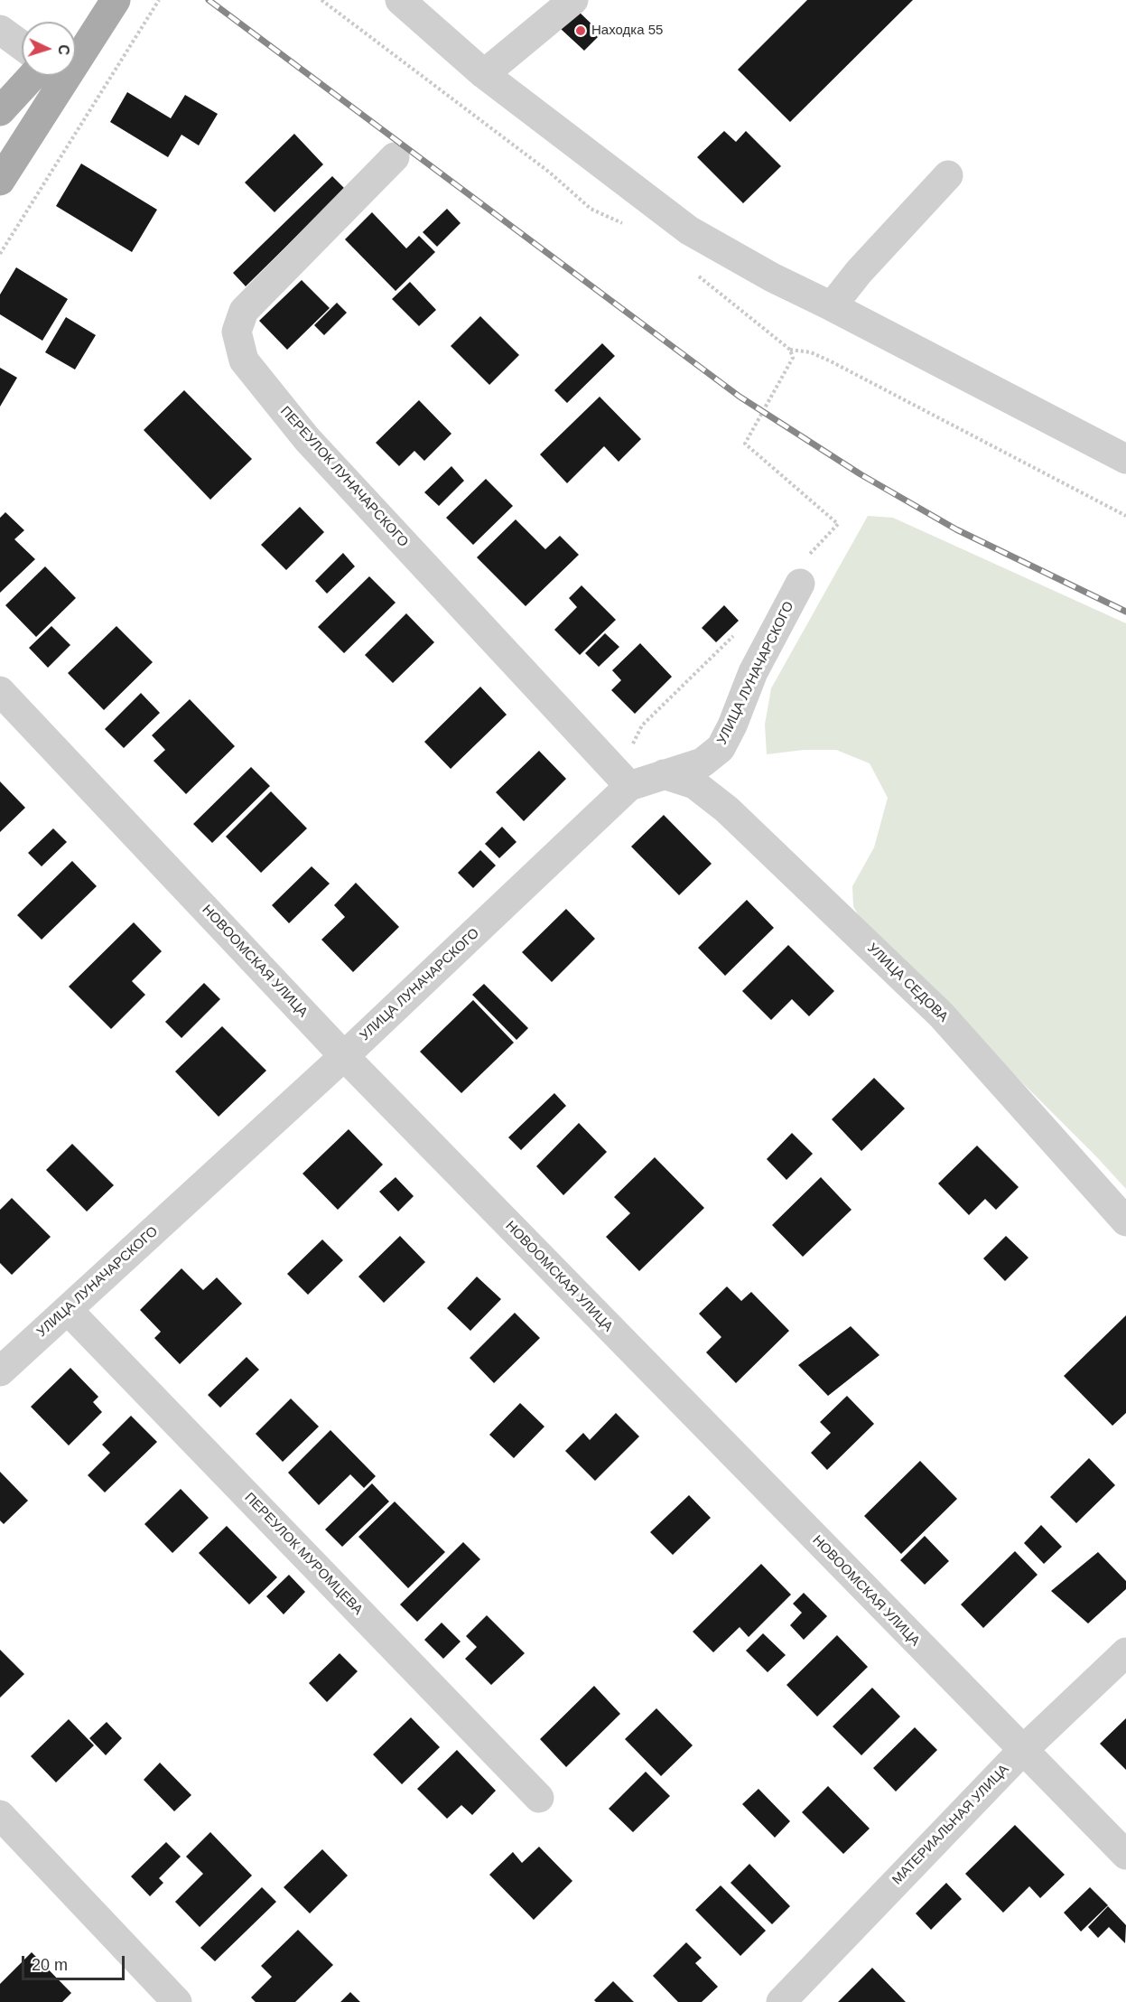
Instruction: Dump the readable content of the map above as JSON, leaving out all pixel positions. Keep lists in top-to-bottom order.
{
  "streets": {
    "street": [
      "ПЕРЕУЛОК ЛУНАЧАРСКОГО",
      "УЛИЦА ЛУНАЧАРСКОГО",
      "НОВООМСКАЯ УЛИЦА",
      "УЛИЦА СЕДОВА",
      "ПЕРЕУЛОК МУРОМЦЕВА",
      "МАТЕРИАЛЬНАЯ УЛИЦА"
    ]
  },
  "crossings": [
    ["ПЕРЕУЛОК ЛУНАЧАРСКОГО", "УЛИЦА ЛУНАЧАРСКОГО"],
    ["УЛИЦА ЛУНАЧАРСКОГО", "НОВООМСКАЯ УЛИЦА"],
    ["УЛИЦА ЛУНАЧАРСКОГО", "УЛИЦА СЕДОВА"],
    ["УЛИЦА ЛУНАЧАРСКОГО", "ПЕРЕУЛОК МУРОМЦЕВА"],
    ["НОВООМСКАЯ УЛИЦА", "МАТЕРИАЛЬНАЯ УЛИЦА"]
  ],
  "places": ["Находка 55"],
  "scale_bar": "20 m",
  "north": "right"
}
